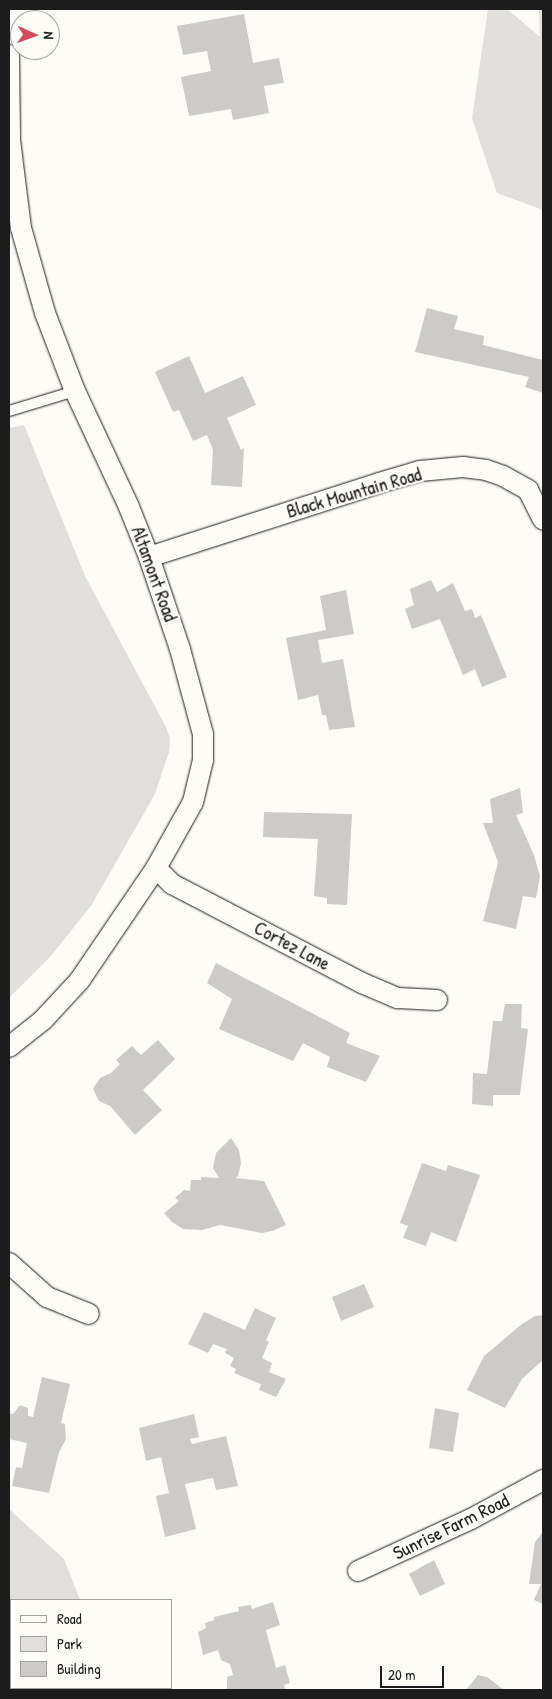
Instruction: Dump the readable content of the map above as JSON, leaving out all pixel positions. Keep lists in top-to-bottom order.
{
  "streets": {
    "street": [
      "Black Mountain Road",
      "Altamont Road",
      "Cortez Lane",
      "Sunrise Farm Road"
    ]
  },
  "crossings": [
    ["Black Mountain Road", "Altamont Road"],
    ["Altamont Road", "Cortez Lane"]
  ],
  "legend": ["Road", "Park", "Building"],
  "scale_bar": "20 m",
  "north": "right"
}
